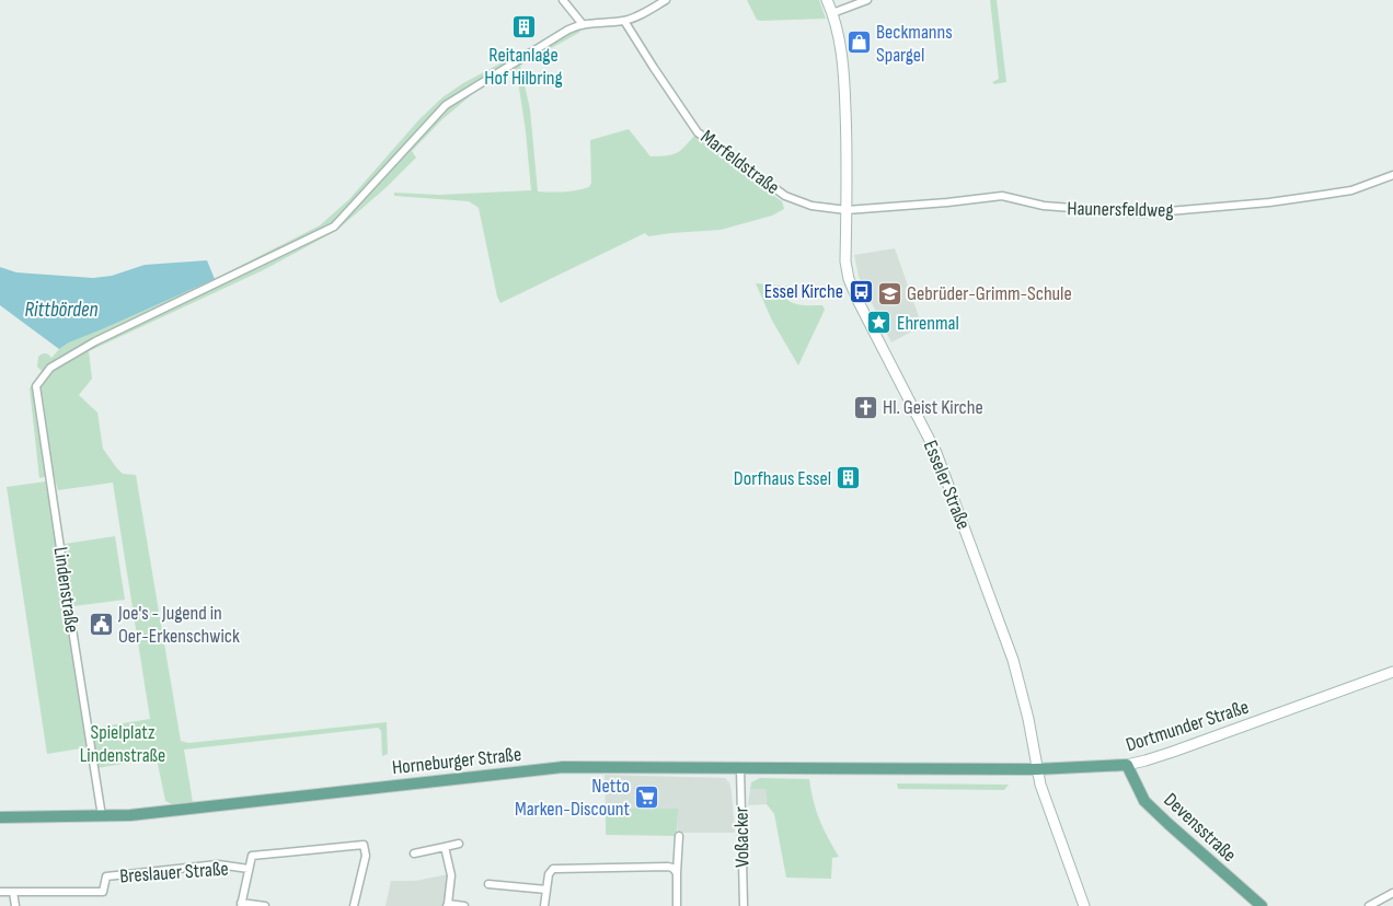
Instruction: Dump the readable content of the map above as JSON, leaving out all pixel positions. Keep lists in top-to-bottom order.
{
  "streets": {
    "main road": [
      "Esseler Straße",
      "Dortmunder Straße",
      "Horneburger Straße",
      "Devensstraße"
    ],
    "street": [
      "Marfeldstraße",
      "Haunersfeldweg",
      "Lindenstraße",
      "Voßacker",
      "Breslauer Straße"
    ]
  },
  "crossings": [
    ["Marfeldstraße", "Haunersfeldweg"],
    ["Marfeldstraße", "Esseler Straße"],
    ["Haunersfeldweg", "Esseler Straße"],
    ["Esseler Straße", "Dortmunder Straße"],
    ["Lindenstraße", "Horneburger Straße"],
    ["Dortmunder Straße", "Horneburger Straße"],
    ["Dortmunder Straße", "Devensstraße"],
    ["Horneburger Straße", "Voßacker"]
  ],
  "water": ["Rittbörden"],
  "parks": ["Spielplatz Lindenstraße"],
  "places": {
    "building": ["Reitanlage Hof Hilbring", "Dorfhaus Essel"],
    "shop": ["Beckmanns Spargel"],
    "bus stop": ["Essel Kirche"],
    "school or university": ["Gebrüder-Grimm-Schule"],
    "place": ["Ehrenmal"],
    "church": ["Hl. Geist Kirche"],
    "public building": ["Joe's - Jugend in Oer-Erkenschwick"],
    "supermarket": ["Netto Marken-Discount"]
  }
}
